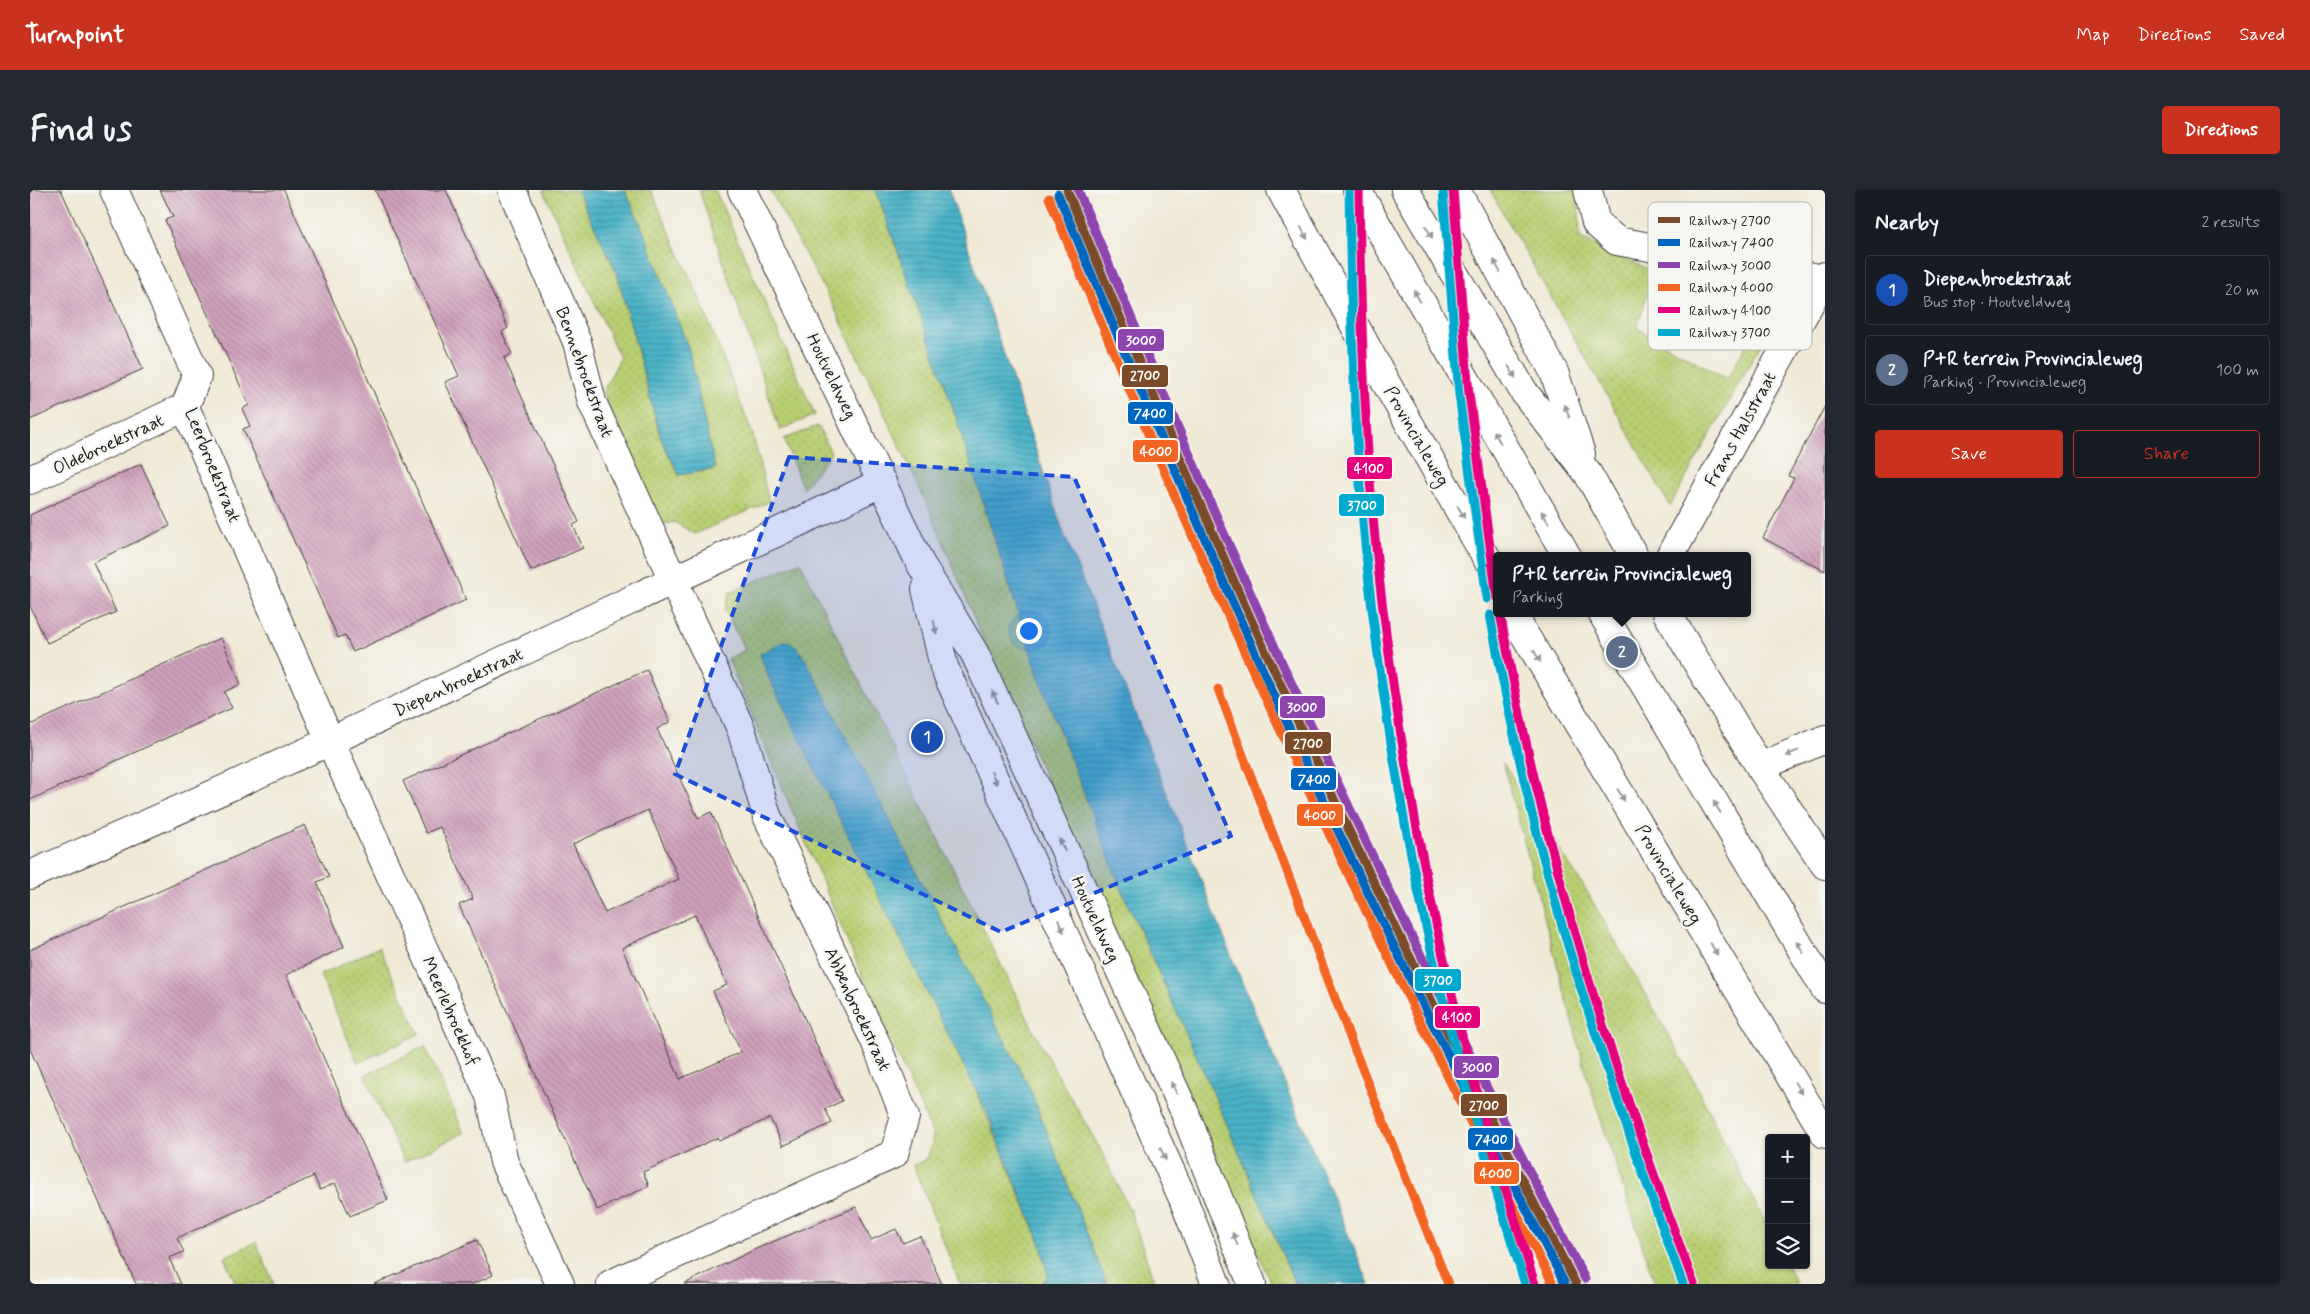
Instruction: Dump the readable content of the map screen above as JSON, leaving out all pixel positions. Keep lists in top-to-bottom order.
{
  "streets": {
    "street": [
      "Bennebroekstraat",
      "Houtveldweg",
      "Frans Halsstraat",
      "Provincialeweg",
      "Oldebroekstraat",
      "Leerbroekstraat",
      "Diepenbroekstraat",
      "Abbenbroekstraat",
      "Meerlebroekhof"
    ]
  },
  "crossings": [
    ["Bennebroekstraat", "Diepenbroekstraat"],
    ["Bennebroekstraat", "Abbenbroekstraat"],
    ["Houtveldweg", "Diepenbroekstraat"],
    ["Oldebroekstraat", "Leerbroekstraat"],
    ["Leerbroekstraat", "Diepenbroekstraat"],
    ["Leerbroekstraat", "Meerlebroekhof"],
    ["Diepenbroekstraat", "Abbenbroekstraat"],
    ["Diepenbroekstraat", "Meerlebroekhof"]
  ],
  "lines": [
    "rail line 2700",
    "rail line 3000",
    "rail line 4100",
    "rail line 3700",
    "rail line 7400",
    "rail line 4000"
  ],
  "legend": [
    "Railway 2700",
    "Railway 7400",
    "Railway 3000",
    "Railway 4000",
    "Railway 4100",
    "Railway 3700"
  ],
  "page": {
    "header": "Turnpoint",
    "nav": ["Map", "Directions", "Saved"],
    "buttons": [
      "Directions",
      ["Save", "Share"]
    ],
    "title": "Find us",
    "heading": ["Nearby", "2 results"],
    "list": [
      {
        "mark": "1",
        "name": "Diepenbroekstraat",
        "note": "Bus stop · Houtveldweg",
        "value": "20 m"
      },
      {
        "mark": "2",
        "name": "P+R terrein Provincialeweg",
        "note": "Parking · Provincialeweg",
        "value": "100 m"
      }
    ],
    "popup": ["P+R terrein Provincialeweg", "Parking"],
    "pins": ["2", "1"],
    "map_buttons": ["+", "−"]
  }
}
